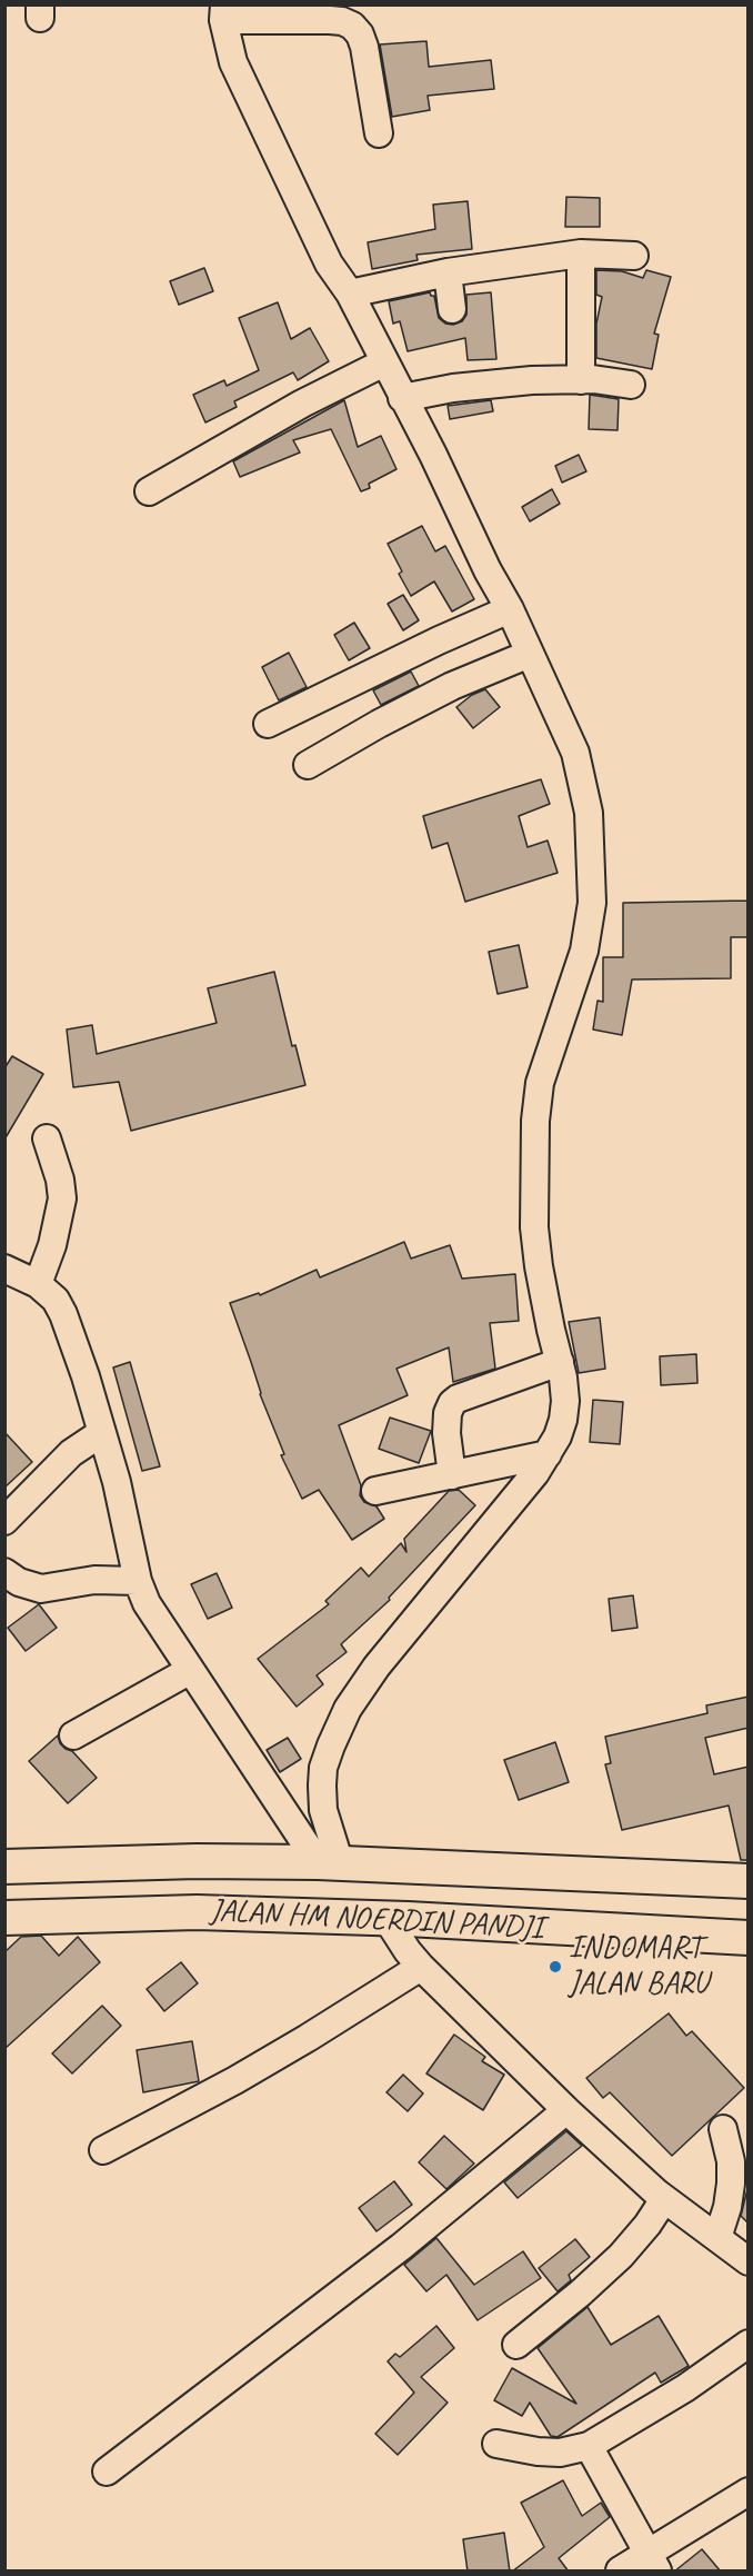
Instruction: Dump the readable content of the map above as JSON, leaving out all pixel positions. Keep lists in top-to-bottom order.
{
  "streets": {
    "main road": ["JALAN HM NOERDIN PANDJI"]
  },
  "places": ["INDOMART JALAN BARU"]
}
